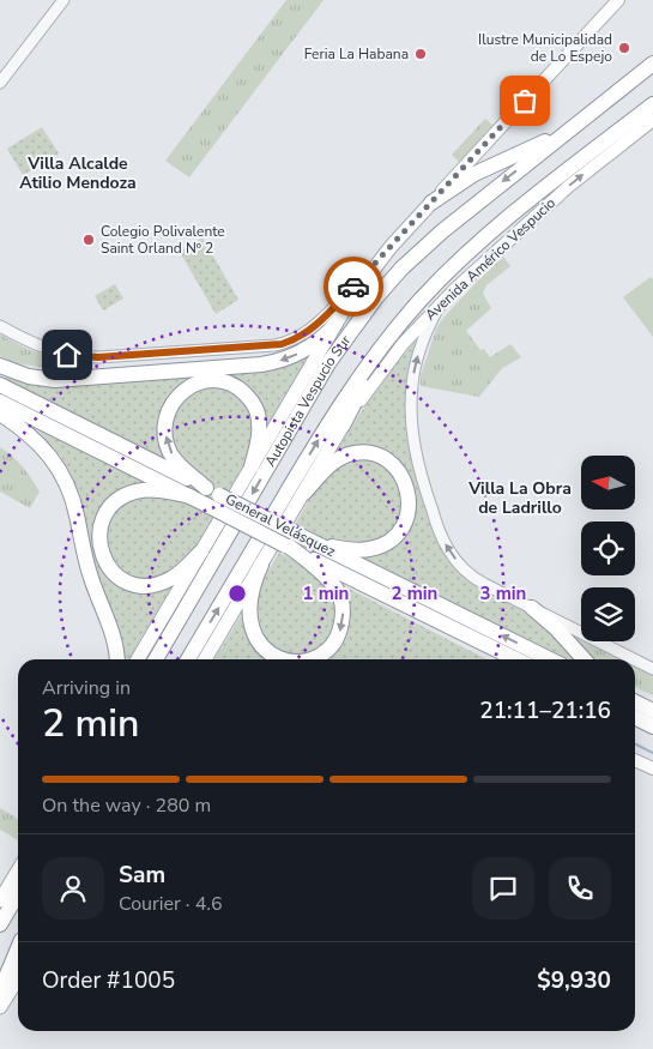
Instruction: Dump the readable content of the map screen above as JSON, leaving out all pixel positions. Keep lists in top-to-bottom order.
{
  "streets": {
    "highway": ["Autopista Vespucio Sur", "General Velásquez"],
    "main road": ["Avenida Américo Vespucio"]
  },
  "districts": ["Villa Alcalde Atilio Mendoza", "Villa La Obra de Ladrillo"],
  "places": ["Ilustre Municipalidad de Lo Espejo", "Feria La Habana", "Colegio Polivalente Saint Orland Nº 2"],
  "north": "left",
  "page": {
    "heading": ["2 min", "Arriving in", "21:11–21:16"],
    "panel": [
      "Sam",
      "Courier · 4.6",
      "Order #1005",
      "$9,930"
    ],
    "bar": "On the way · 280 m"
  },
  "rings": ["1 min", "2 min", "3 min"]
}
